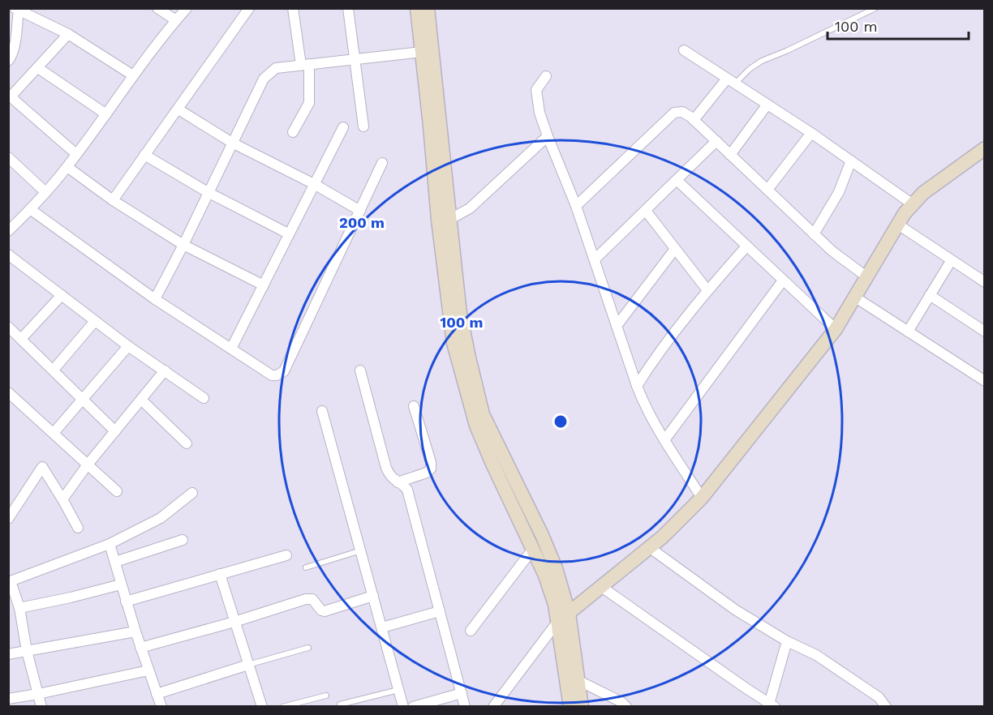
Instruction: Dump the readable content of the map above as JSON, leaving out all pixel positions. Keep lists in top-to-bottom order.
{
  "scale_bar": "100 m",
  "rings": ["200 m", "100 m"]
}
